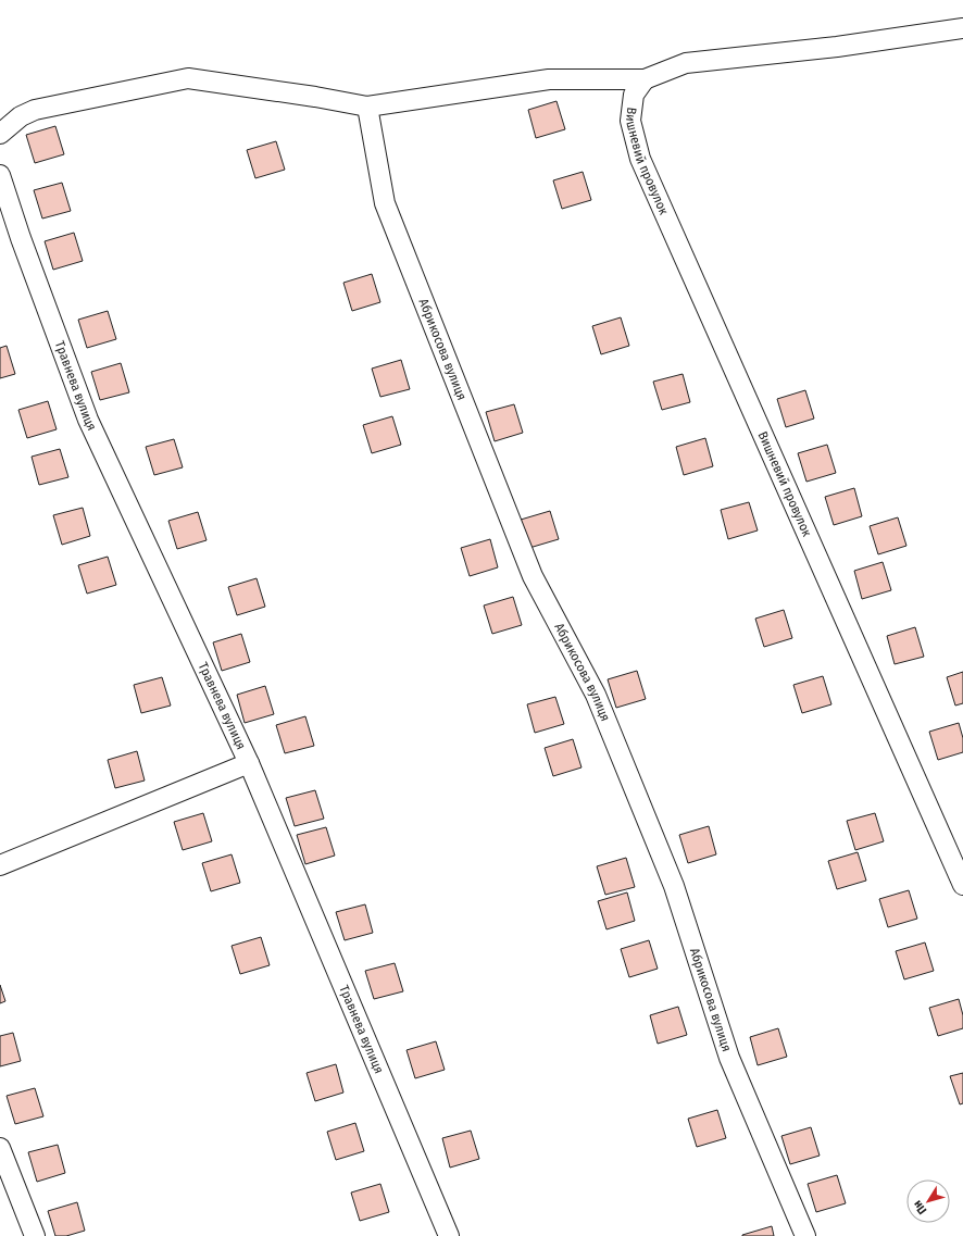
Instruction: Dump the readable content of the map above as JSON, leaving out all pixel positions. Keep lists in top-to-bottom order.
{
  "streets": {
    "street": ["Вишневий провулок", "Абрикосова вулиця", "Травнева вулиця"]
  },
  "north": "bottom left"
}
